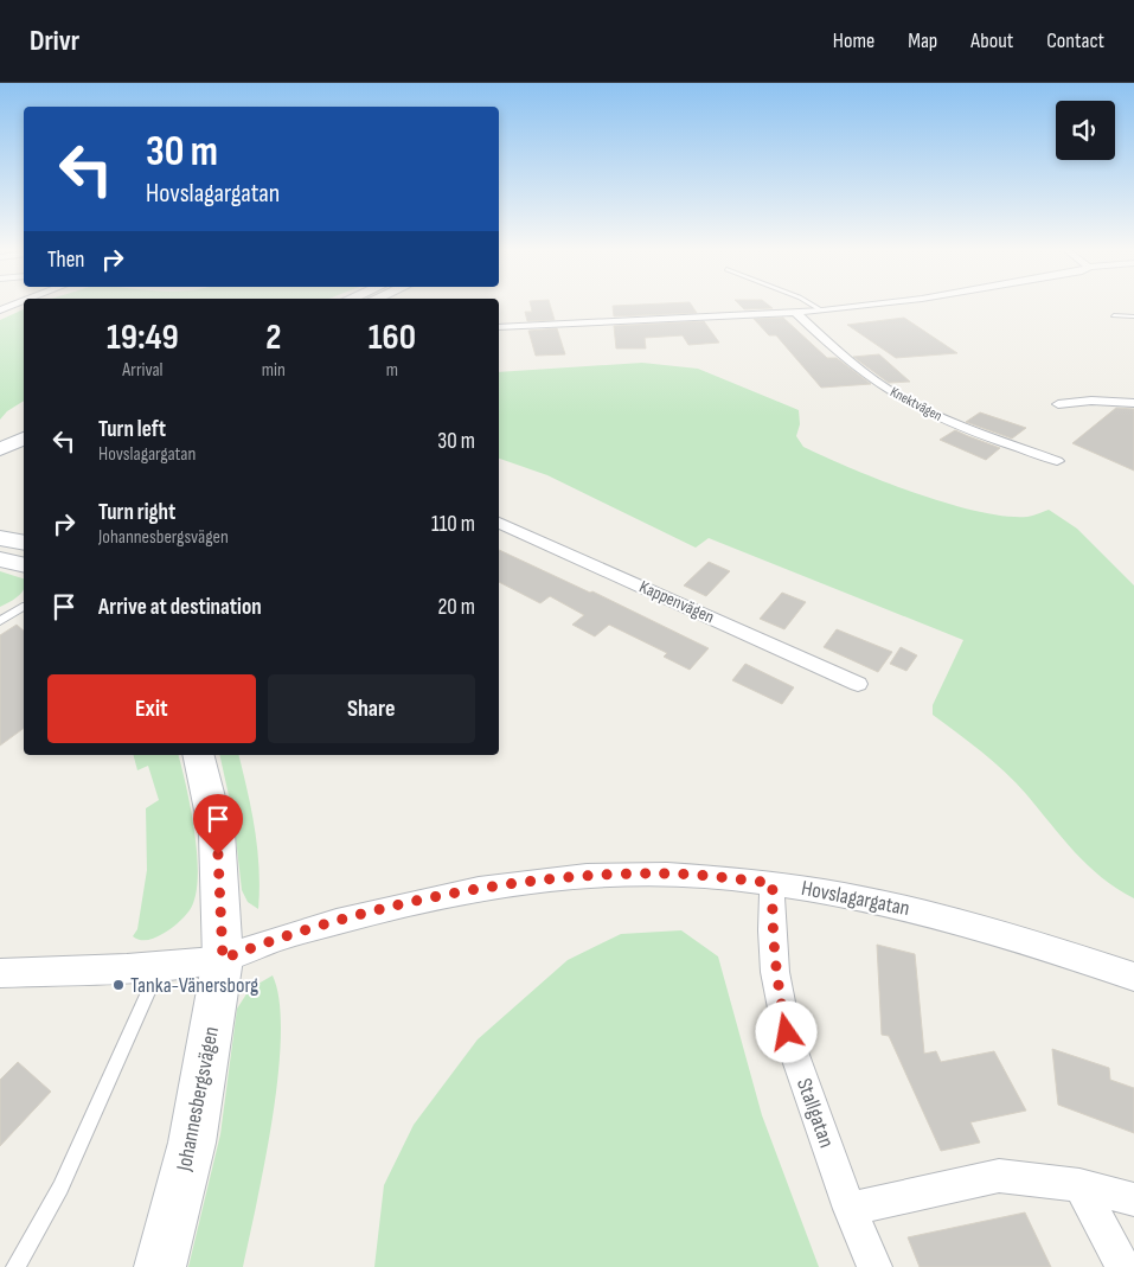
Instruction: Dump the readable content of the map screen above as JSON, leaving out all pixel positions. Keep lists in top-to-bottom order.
{
  "streets": {
    "street": [
      "Knektvägen",
      "Kappenvägen",
      "Hovslagargatan",
      "Johannesbergsvägen",
      "Stallgatan"
    ]
  },
  "crossings": [
    ["Hovslagargatan", "Johannesbergsvägen"],
    ["Hovslagargatan", "Stallgatan"]
  ],
  "places": ["Tanka-Vänersborg"],
  "page": {
    "header": "Drivr",
    "nav": [
      "Home",
      "Map",
      "About",
      "Contact"
    ],
    "turn": ["30 m", "Hovslagargatan"],
    "then": "Then",
    "eta": [
      "19:49",
      "Arrival",
      "2",
      "min",
      "160",
      "m"
    ],
    "list": [
      {
        "name": "Turn left",
        "note": "Hovslagargatan",
        "value": "30 m"
      },
      {
        "name": "Turn right",
        "note": "Johannesbergsvägen",
        "value": "110 m"
      },
      {
        "name": "Arrive at destination",
        "value": "20 m"
      }
    ],
    "buttons": ["Exit", "Share"]
  }
}
